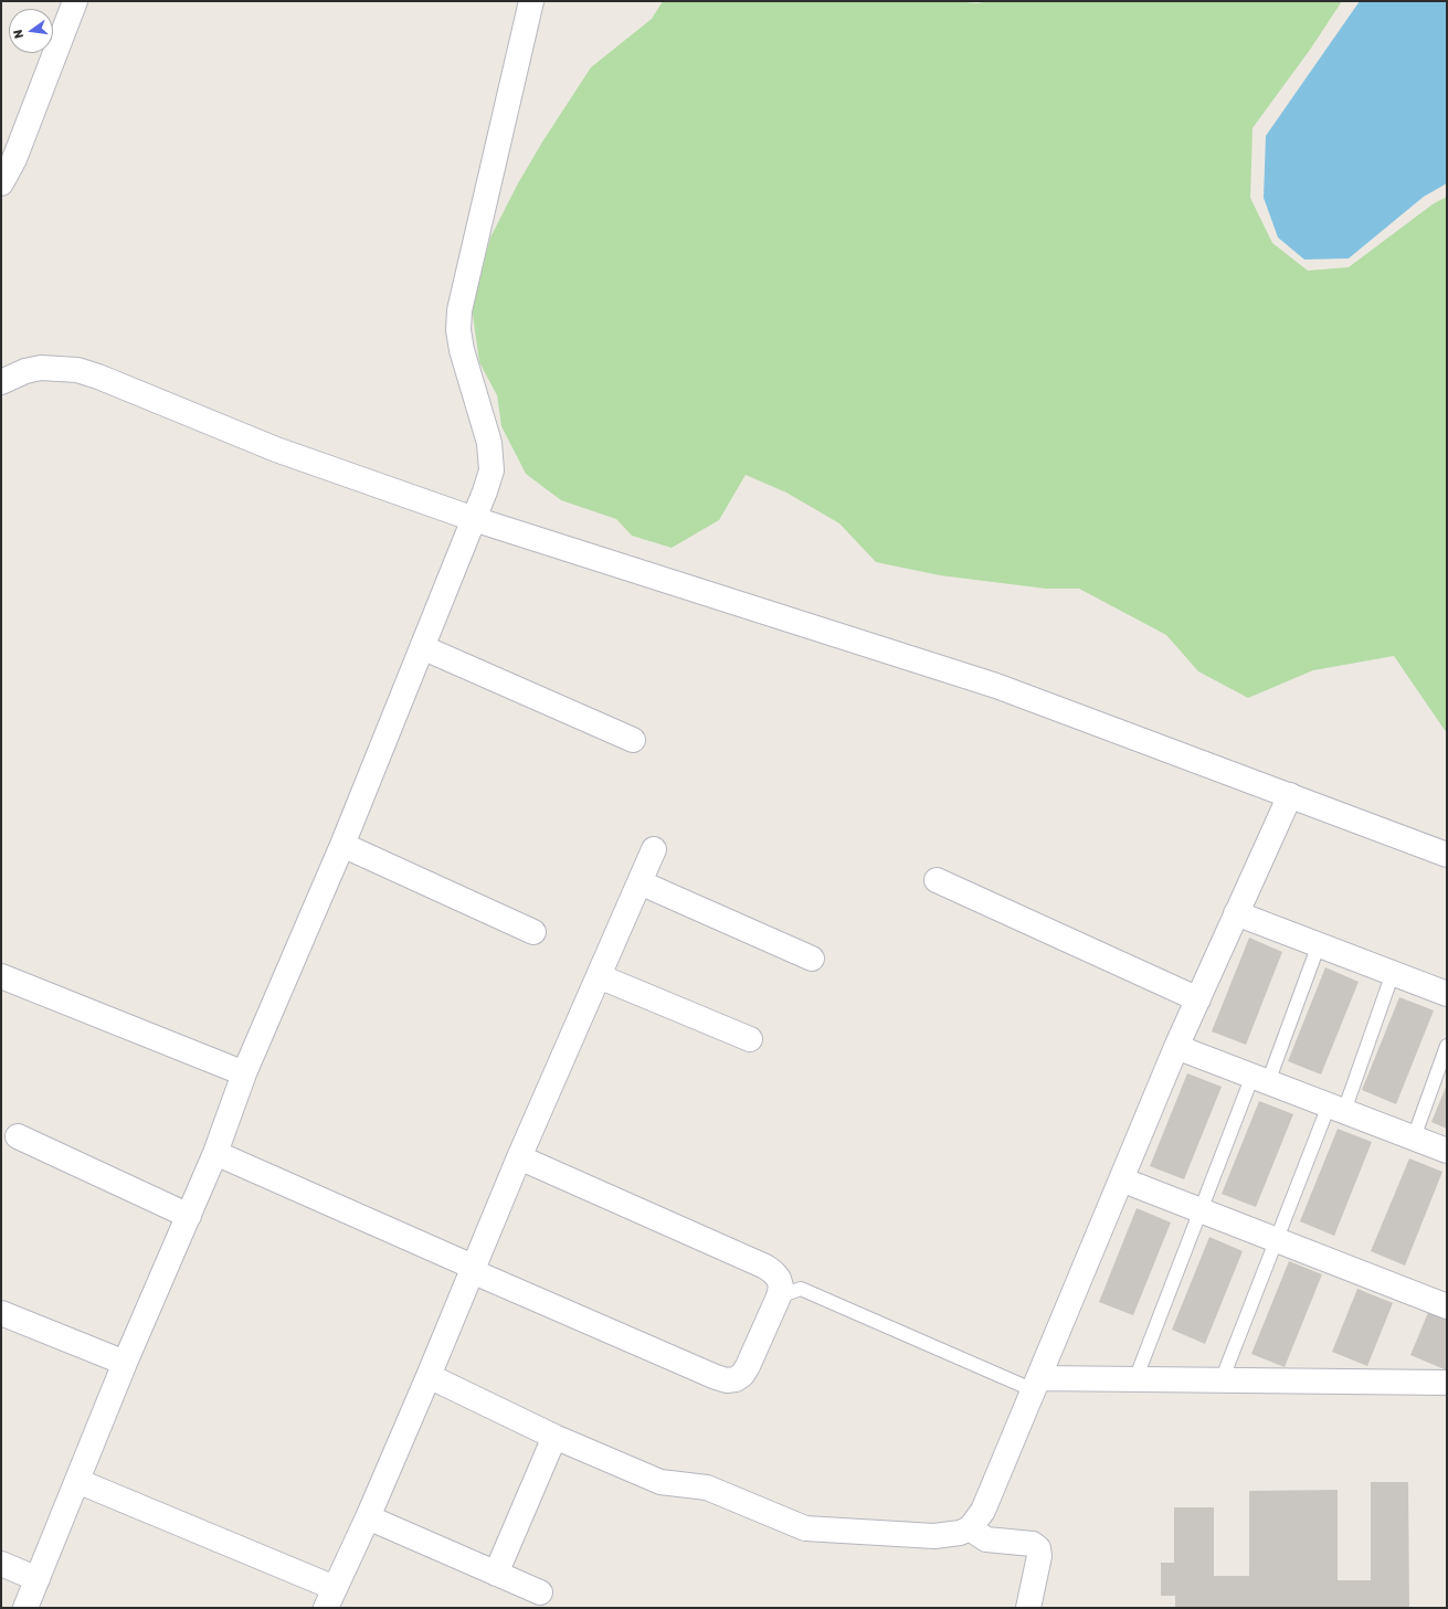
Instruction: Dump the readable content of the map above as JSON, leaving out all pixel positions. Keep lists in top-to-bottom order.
{
  "north": "left"
}
